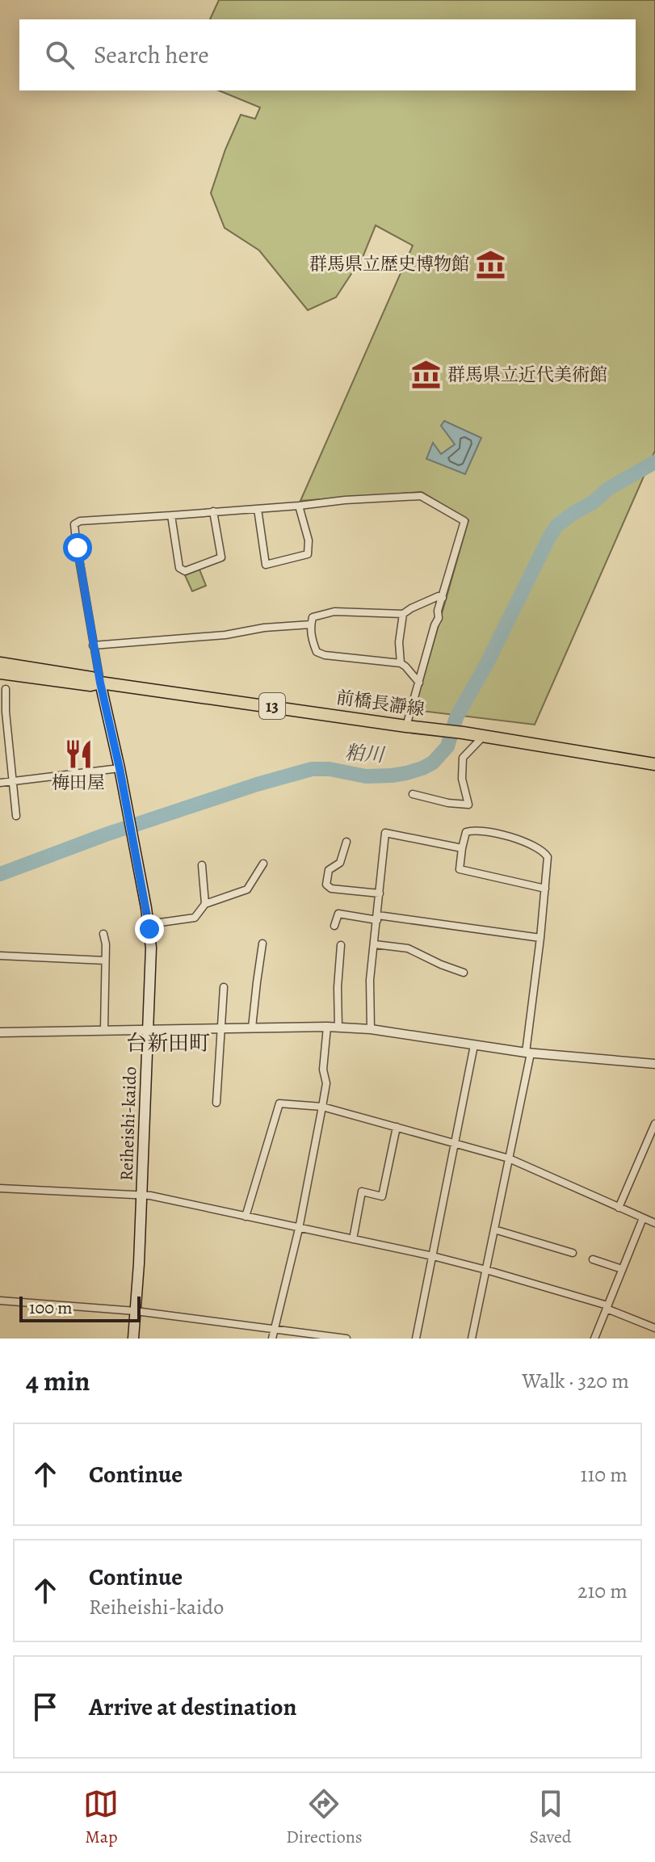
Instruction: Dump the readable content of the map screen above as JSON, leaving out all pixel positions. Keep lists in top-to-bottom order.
{
  "streets": {
    "main road": ["前橋長瀞線", "13", "Reiheishi-kaido"]
  },
  "crossings": [
    ["前橋長瀞線", "Reiheishi-kaido"]
  ],
  "districts": ["台新田町"],
  "water": ["粕川"],
  "places": {
    "museum": ["群馬県立歴史博物館", "群馬県立近代美術館"],
    "restaurant": ["梅田屋"]
  },
  "scale_bar": "100 m",
  "page": {
    "search": "Search here",
    "scale": "100 m",
    "heading": ["4 min", "Walk · 320 m"],
    "list": [
      ["Continue", "110 m"],
      ["Continue", "Reiheishi-kaido", "210 m"],
      "Arrive at destination"
    ],
    "nav": ["Map", "Directions", "Saved"]
  }
}
